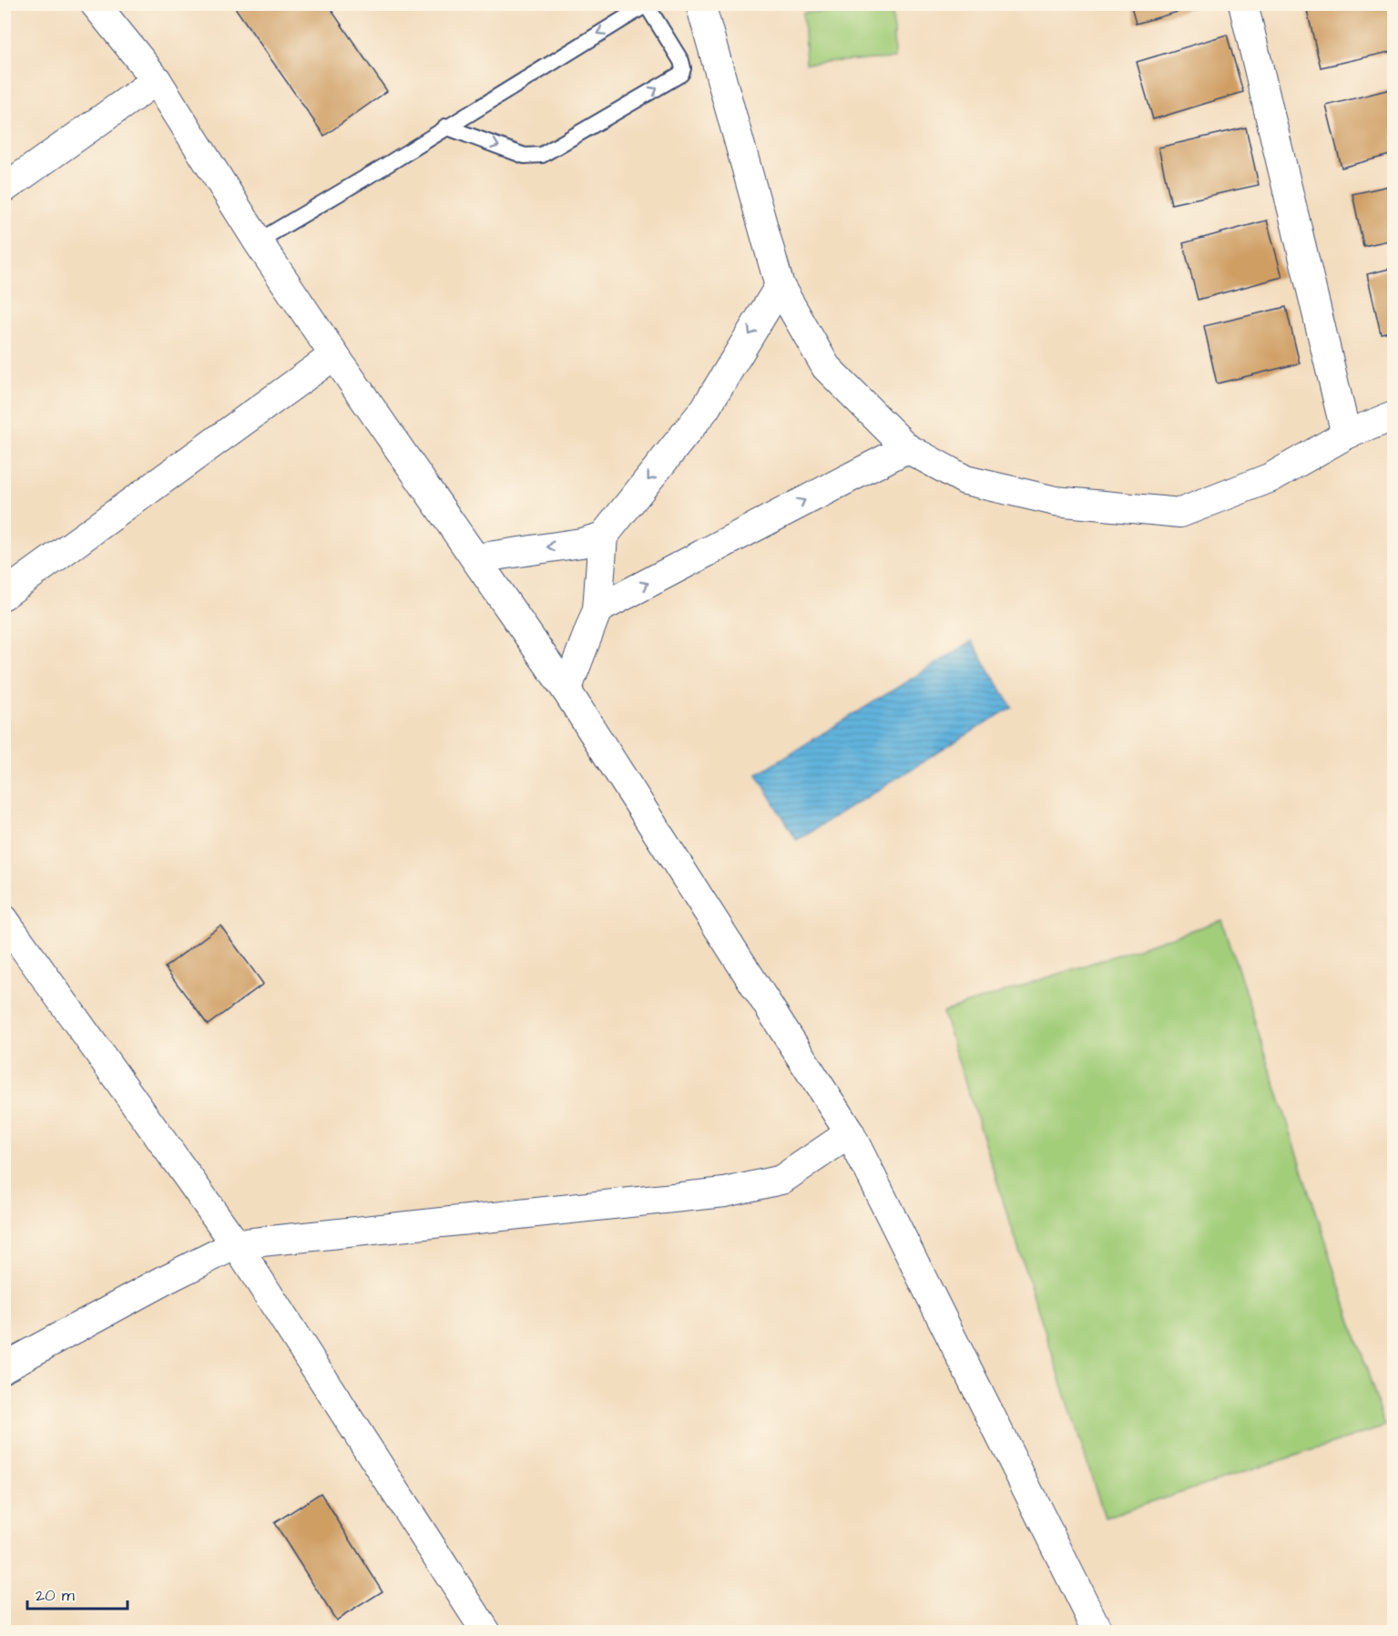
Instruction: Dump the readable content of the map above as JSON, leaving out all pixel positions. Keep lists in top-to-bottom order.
{
  "scale_bar": "20 m"
}
